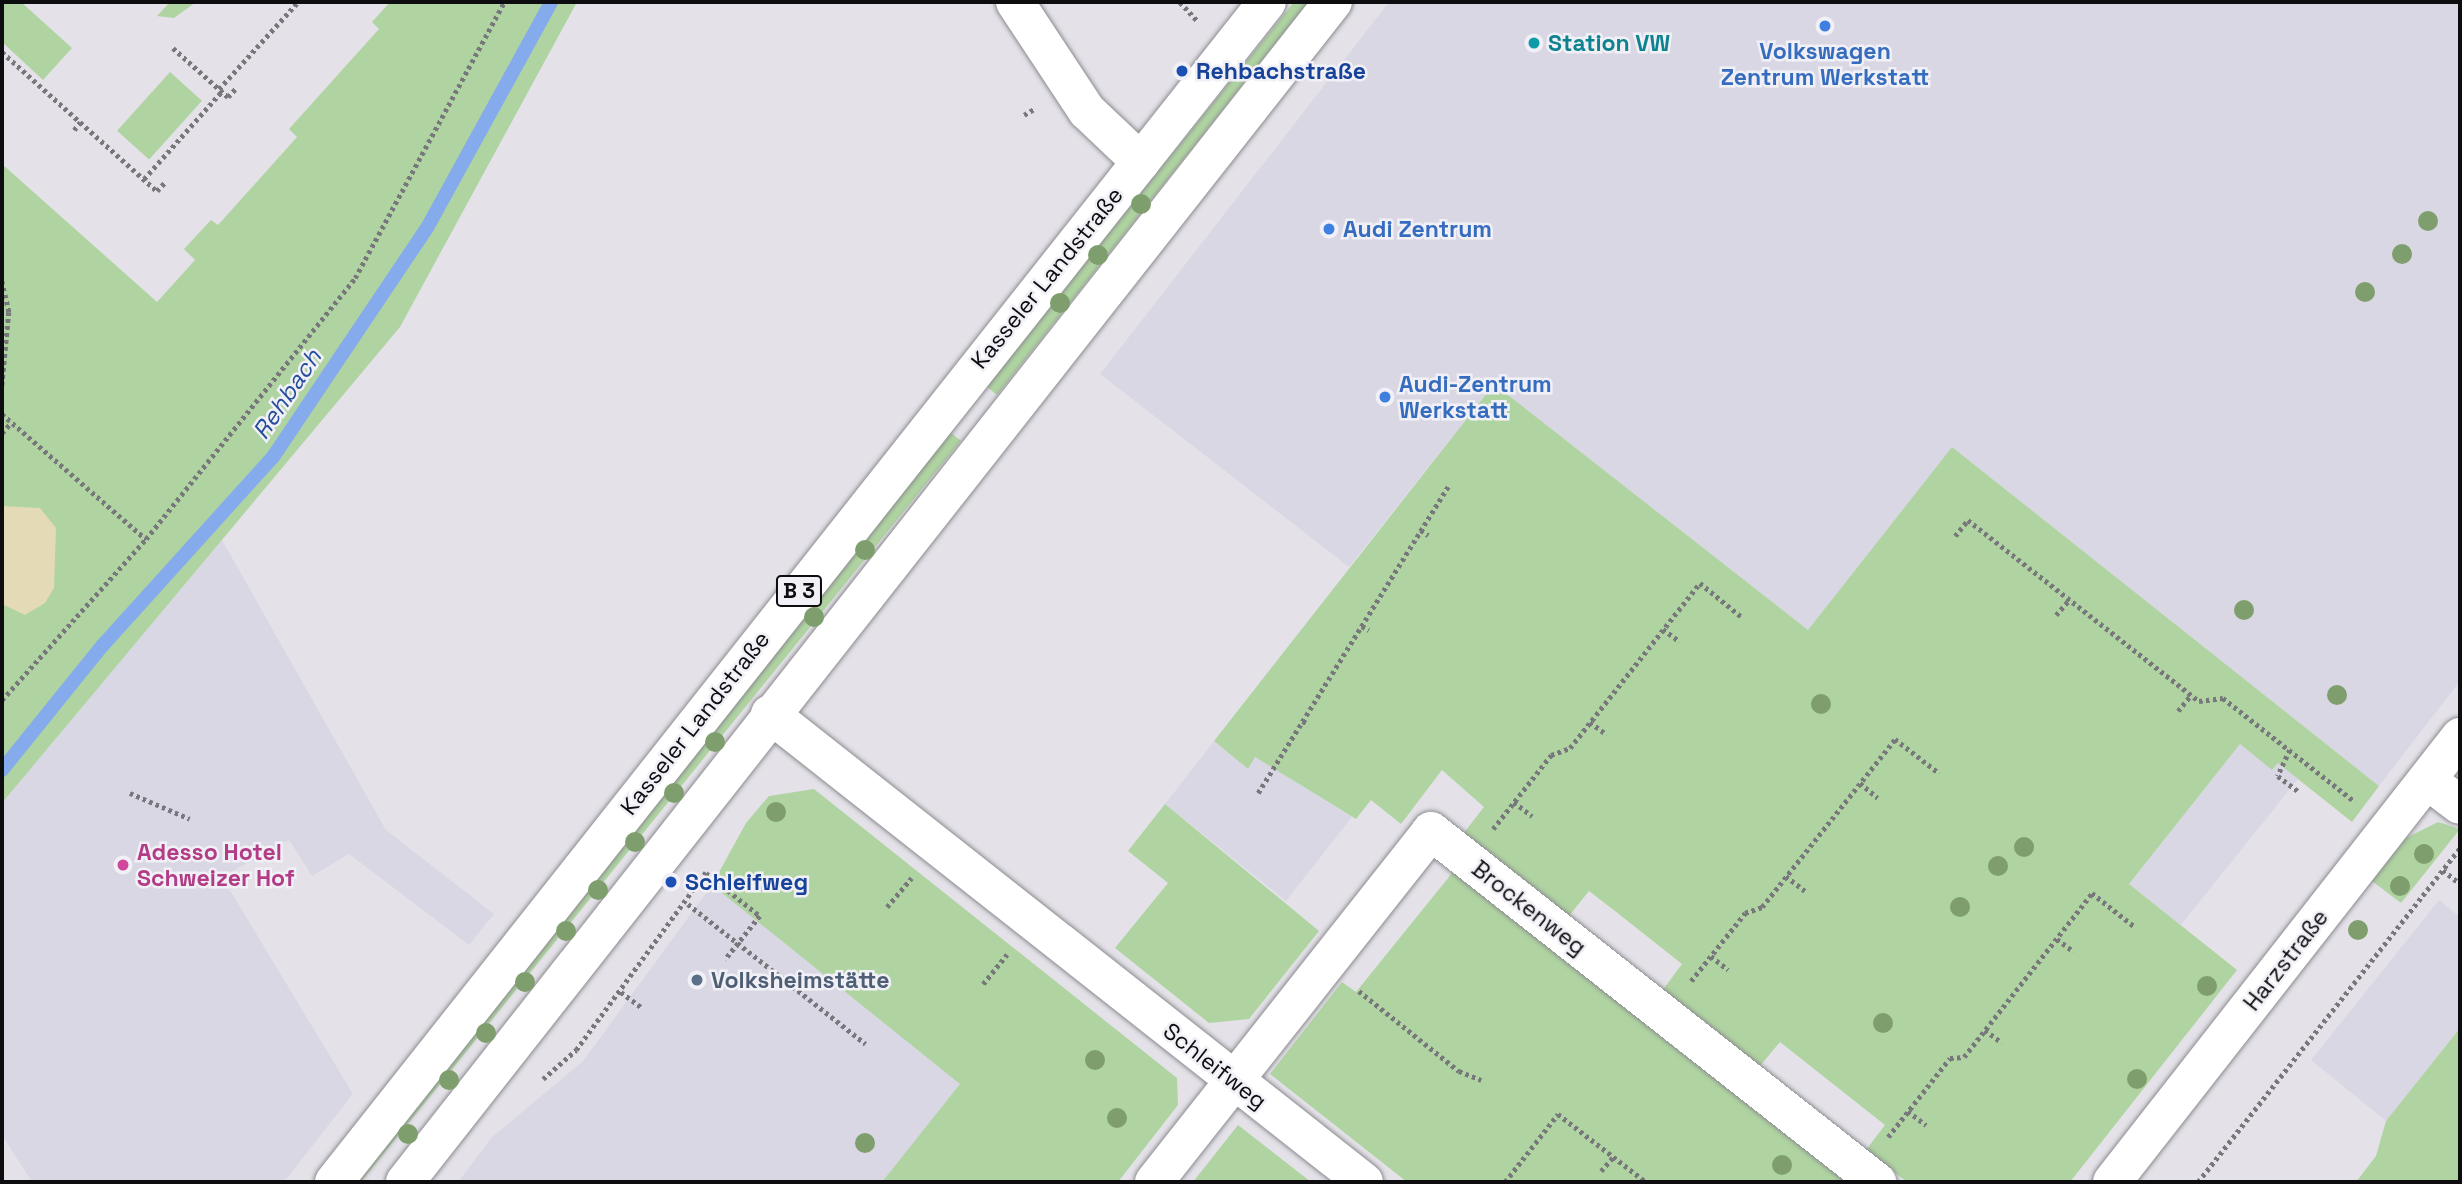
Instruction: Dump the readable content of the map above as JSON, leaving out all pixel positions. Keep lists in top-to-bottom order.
{
  "streets": {
    "main road": [
      "Kasseler Landstraße",
      "B 3",
      "Brockenweg",
      "Harzstraße",
      "Schleifweg"
    ]
  },
  "crossings": [
    ["B 3", "Schleifweg"],
    ["Brockenweg", "Schleifweg"]
  ],
  "water": ["Rehbach"],
  "places": [
    "Volkswagen Zentrum Werkstatt",
    "Station VW",
    "Rehbachstraße",
    "Audi Zentrum",
    "Audi-Zentrum Werkstatt",
    "Adesso Hotel Schweizer Hof",
    "Schleifweg",
    "Volksheimstätte"
  ]
}
